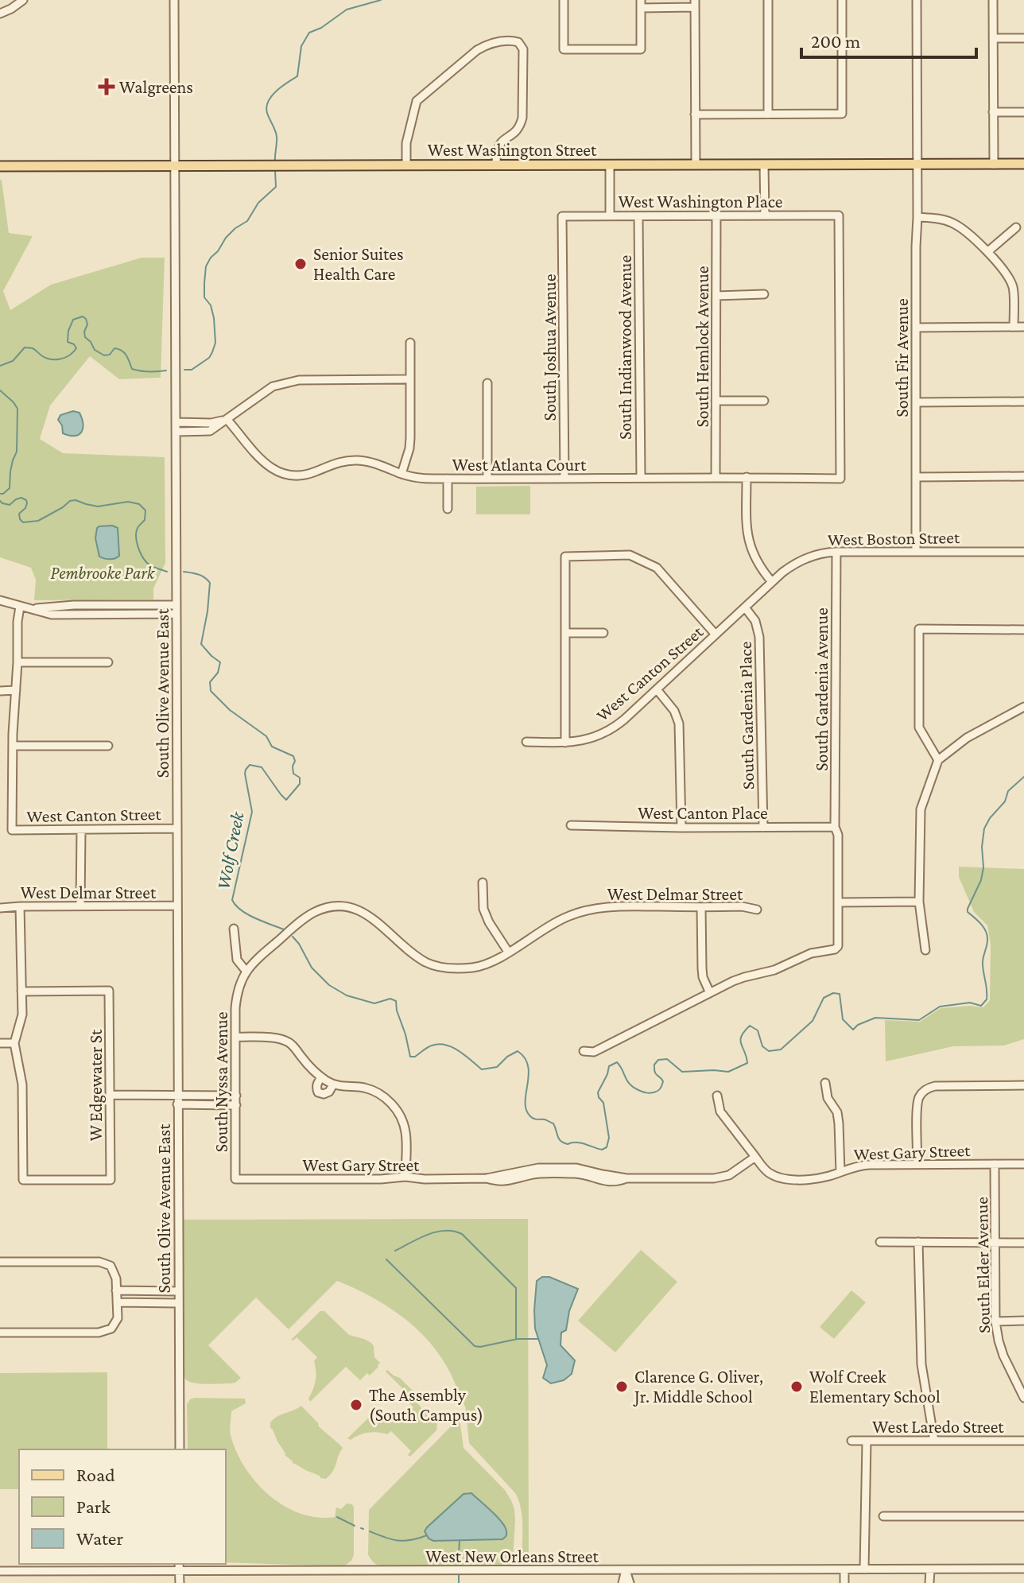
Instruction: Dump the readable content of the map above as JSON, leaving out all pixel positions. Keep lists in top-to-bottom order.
{
  "streets": {
    "main road": ["West Washington Street"],
    "street": [
      "West Washington Place",
      "South Hemlock Avenue",
      "South Joshua Avenue",
      "South Indianwood Avenue",
      "South Fir Avenue",
      "West Atlanta Court",
      "West Boston Street",
      "West Canton Street",
      "South Gardenia Avenue",
      "South Olive Avenue East",
      "South Gardenia Place",
      "West Canton Place",
      "West Delmar Street",
      "South Nyssa Avenue",
      "W Edgewater St",
      "West Gary Street",
      "South Elder Avenue",
      "West Laredo Street",
      "West New Orleans Street"
    ]
  },
  "crossings": [
    ["West Washington Street", "South Fir Avenue"],
    ["West Washington Street", "South Olive Avenue East"],
    ["West Washington Place", "South Hemlock Avenue"],
    ["West Washington Place", "South Joshua Avenue"],
    ["West Washington Place", "South Indianwood Avenue"],
    ["West Washington Place", "West Atlanta Court"],
    ["South Hemlock Avenue", "West Atlanta Court"],
    ["South Joshua Avenue", "West Atlanta Court"],
    ["South Indianwood Avenue", "West Atlanta Court"],
    ["South Fir Avenue", "West Boston Street"],
    ["West Boston Street", "West Canton Street"],
    ["West Boston Street", "South Gardenia Avenue"],
    ["West Canton Street", "South Olive Avenue East"],
    ["West Canton Street", "South Gardenia Place"],
    ["South Gardenia Avenue", "West Canton Place"],
    ["South Olive Avenue East", "West Delmar Street"],
    ["South Gardenia Place", "West Canton Place"],
    ["West Delmar Street", "South Nyssa Avenue"],
    ["South Nyssa Avenue", "West Gary Street"],
    ["West Gary Street", "South Elder Avenue"]
  ],
  "water": ["Wolf Creek"],
  "parks": ["Pembrooke Park"],
  "places": {
    "health": ["Walgreens"],
    "other": [
      "Senior Suites Health Care",
      "Clarence G. Oliver, Jr. Middle School",
      "Wolf Creek Elementary School",
      "The Assembly (South Campus)"
    ]
  },
  "legend": ["Road", "Park", "Water"],
  "scale_bar": "200 m"
}
